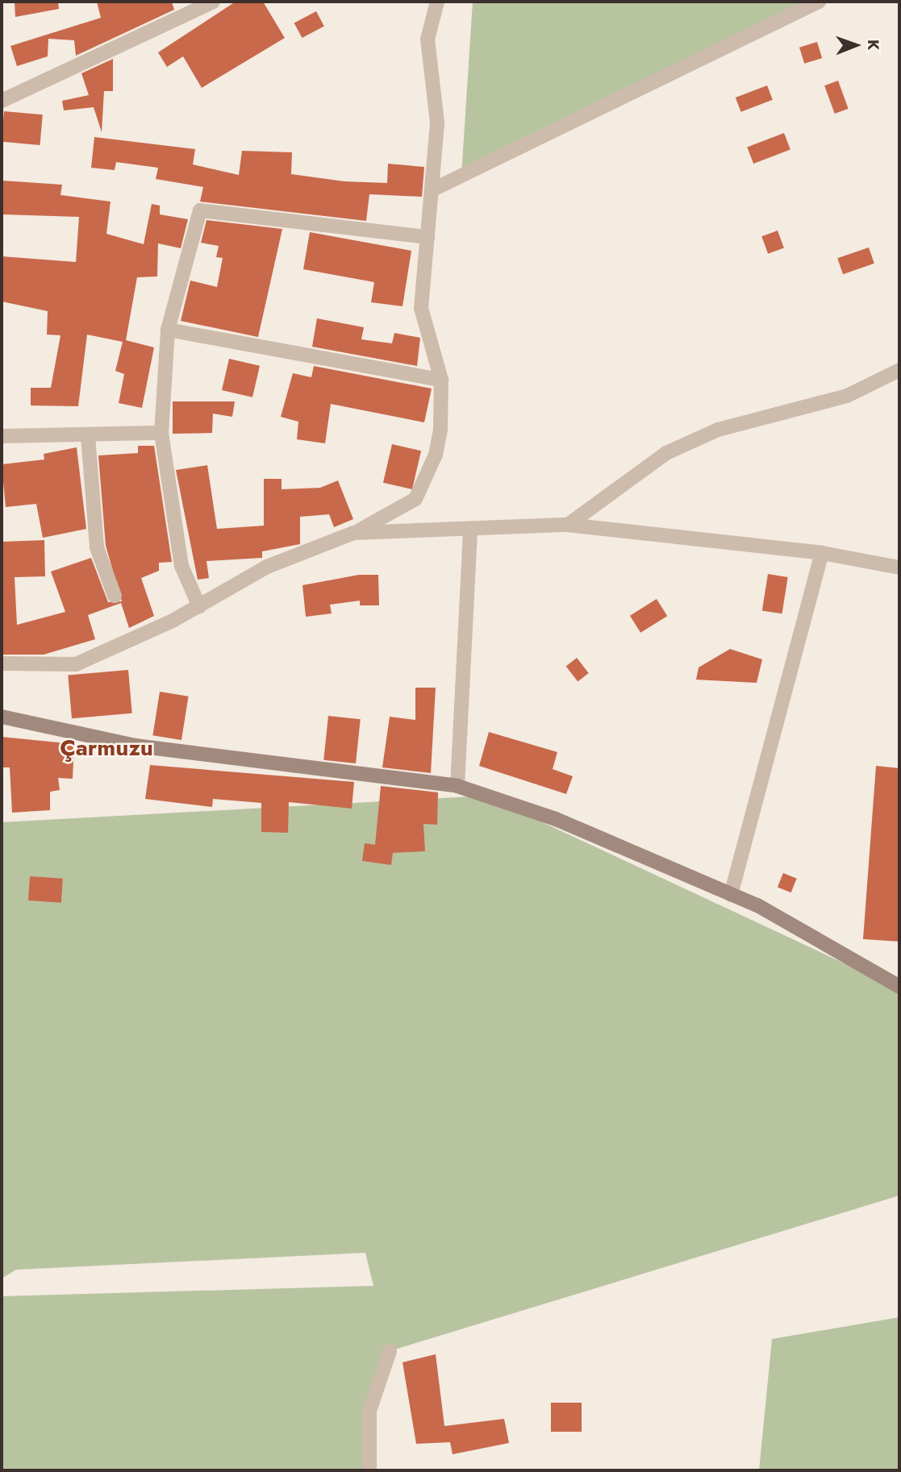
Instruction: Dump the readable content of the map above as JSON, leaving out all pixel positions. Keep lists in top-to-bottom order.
{
  "districts": ["Çarmuzu"],
  "north": "right"
}
